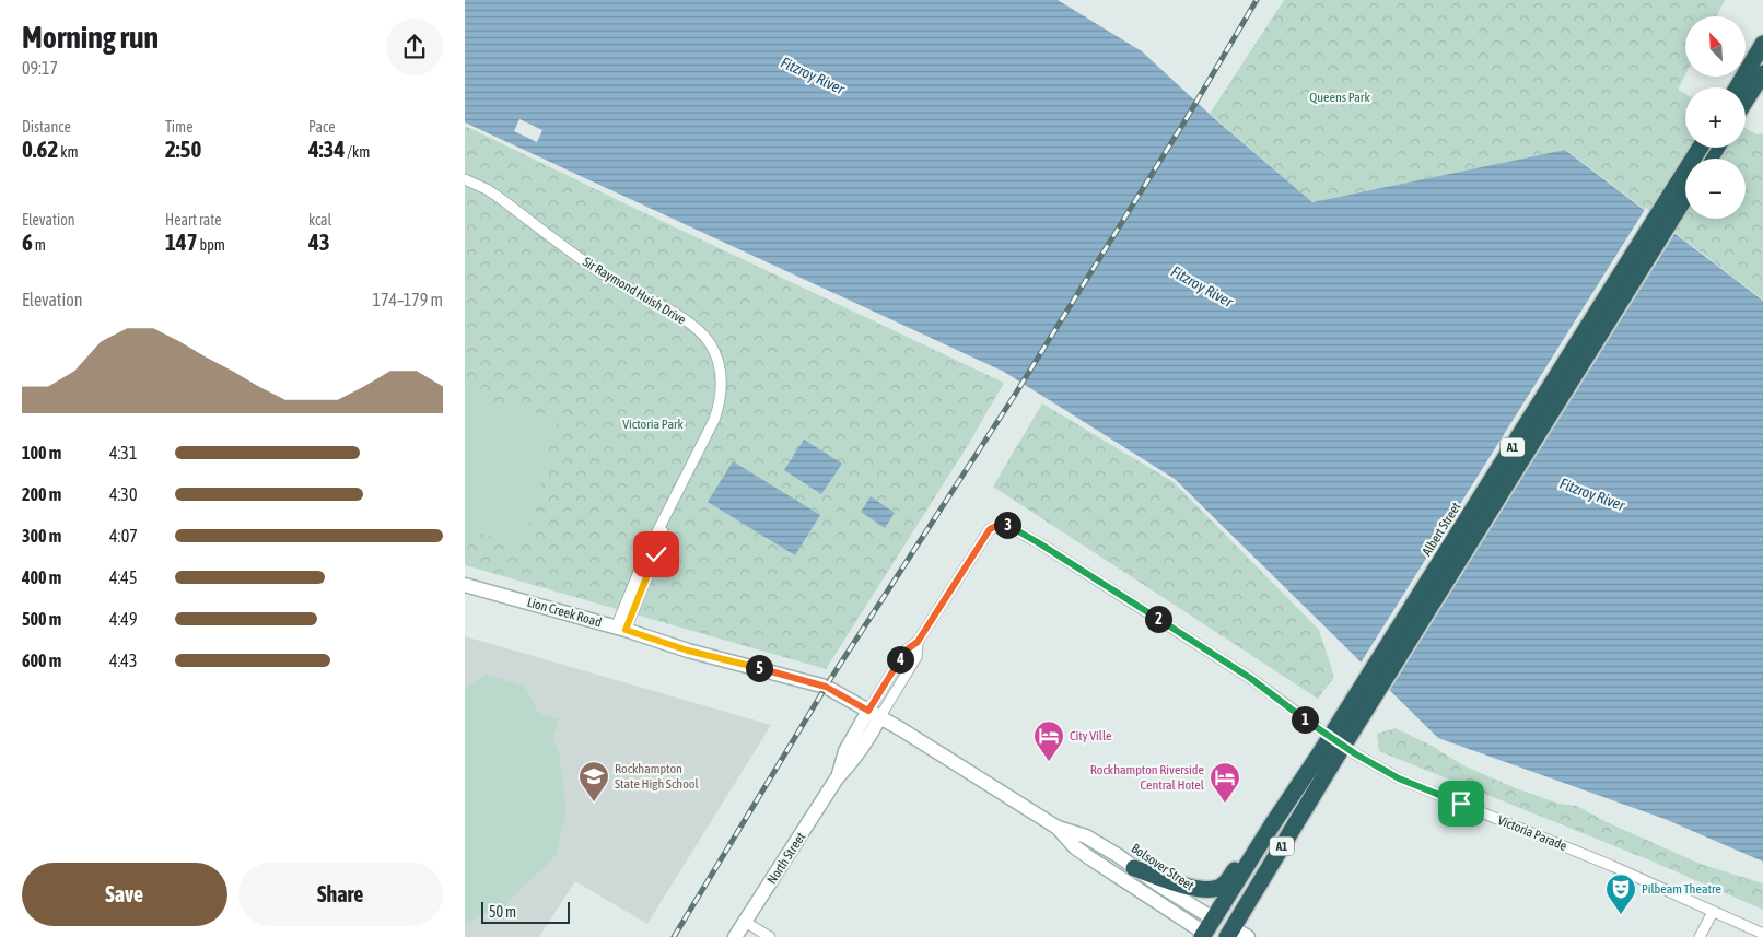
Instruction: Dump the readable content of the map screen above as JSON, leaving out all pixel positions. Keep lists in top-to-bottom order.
{
  "streets": {
    "highway": ["A1", "Albert Street", "Bolsover Street"],
    "street": [
      "Sir Raymond Huish Drive",
      "Lion Creek Road",
      "Victoria Parade",
      "North Street"
    ]
  },
  "crossings": [
    ["Sir Raymond Huish Drive", "Lion Creek Road"],
    ["Albert Street", "Bolsover Street"],
    ["Lion Creek Road", "North Street"],
    ["Lion Creek Road", "Bolsover Street"],
    ["Victoria Parade", "North Street"],
    ["North Street", "Bolsover Street"]
  ],
  "water": ["Fitzroy River"],
  "parks": ["Queens Park", "Victoria Park"],
  "places": {
    "hotel": ["City Ville", "Rockhampton Riverside Central Hotel"],
    "school or university": ["Rockhampton State High School"],
    "theatre": ["Pilbeam Theatre"]
  },
  "scale_bar": "50 m",
  "north": "top left",
  "page": {
    "heading": ["Morning run", "09:17"],
    "map_buttons": ["+", "−"],
    "stats": [
      ["Distance", "0.62 km"],
      ["Time", "2:50"],
      ["Pace", "4:34 /km"],
      ["Elevation", "6 m"],
      ["Heart rate", "147 bpm"],
      ["kcal", "43"]
    ],
    "chart": ["Elevation", "174–179 m"],
    "list": [
      {
        "name": "100 m",
        "note": "4:31"
      },
      {
        "name": "200 m",
        "note": "4:30"
      },
      {
        "name": "300 m",
        "note": "4:07"
      },
      {
        "name": "400 m",
        "note": "4:45"
      },
      {
        "name": "500 m",
        "note": "4:49"
      },
      {
        "name": "600 m",
        "note": "4:43"
      }
    ],
    "pins": [
      "3",
      "2",
      "4",
      "5",
      "1"
    ],
    "buttons": ["Save", "Share"],
    "scale": "50 m"
  }
}
